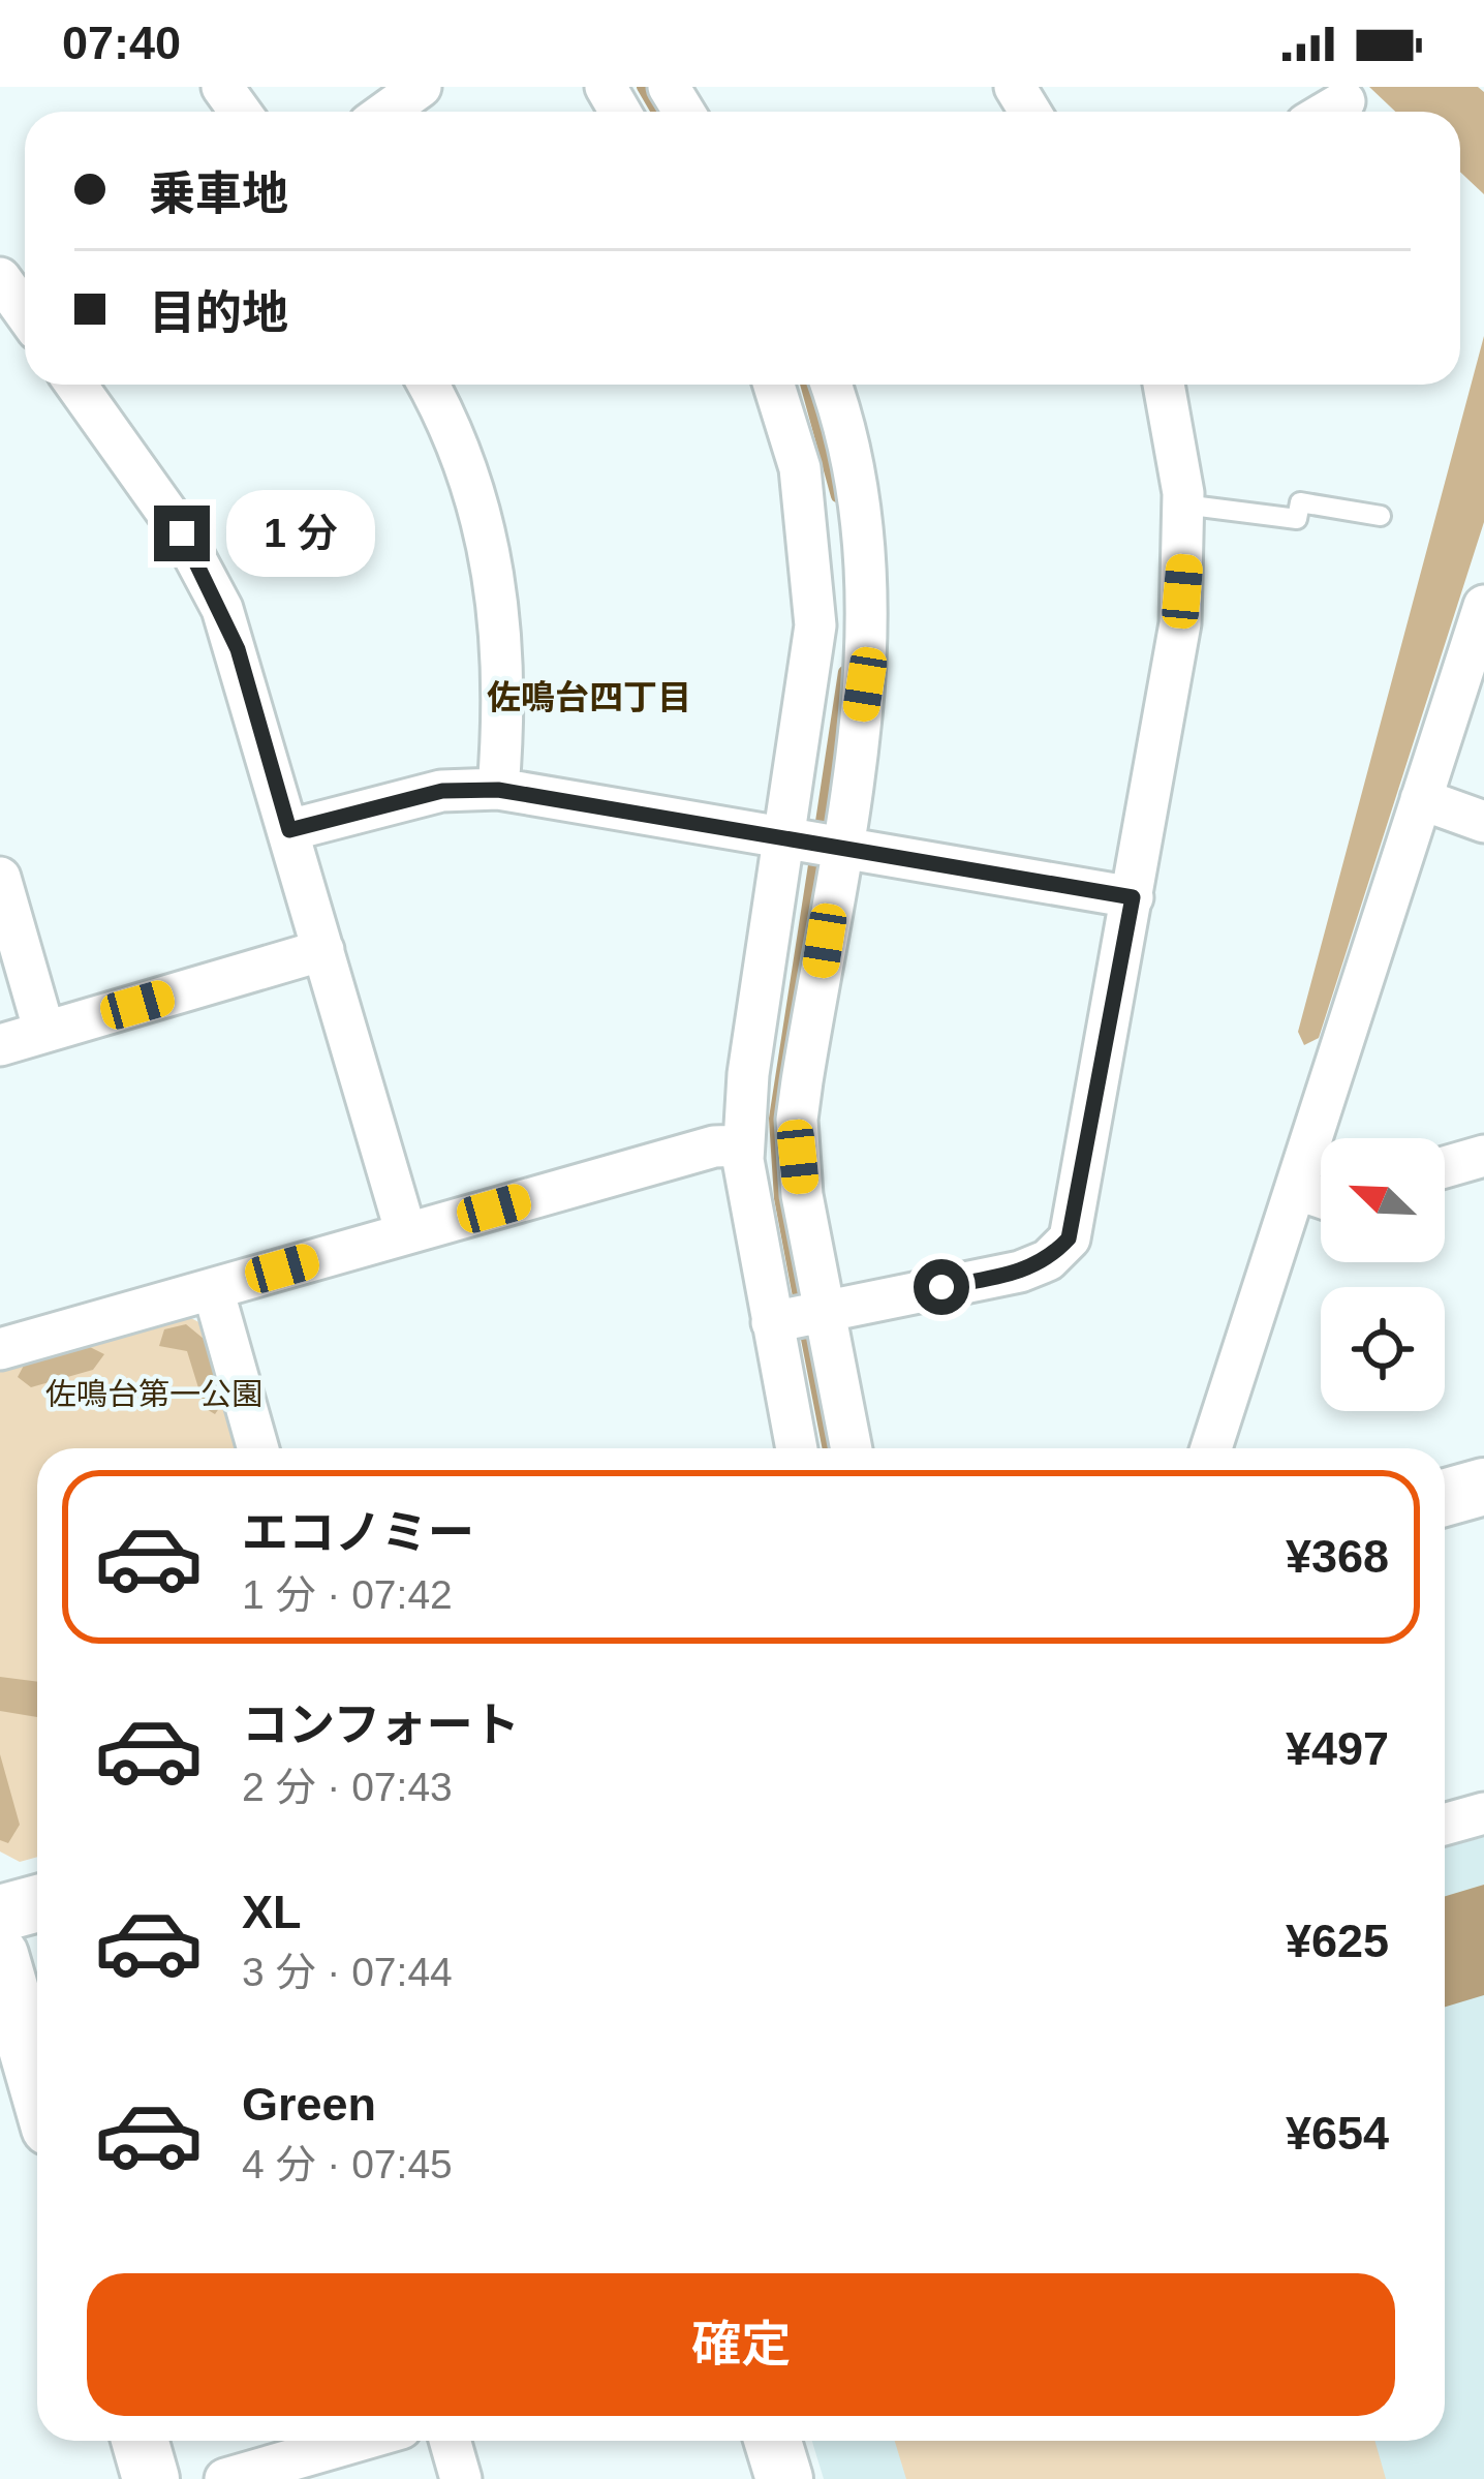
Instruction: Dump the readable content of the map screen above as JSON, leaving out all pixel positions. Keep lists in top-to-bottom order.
{
  "districts": ["佐鳴台四丁目"],
  "parks": ["佐鳴台第一公園"],
  "north": "top left",
  "page": {
    "status": "07:40",
    "banner": ["乗車地", "目的地"],
    "bubble": "1 分",
    "list": [
      {
        "name": "エコノミー",
        "note": "1 分 · 07:42",
        "value": "¥368"
      },
      {
        "name": "コンフォート",
        "note": "2 分 · 07:43",
        "value": "¥497"
      },
      {
        "name": "XL",
        "note": "3 分 · 07:44",
        "value": "¥625"
      },
      {
        "name": "Green",
        "note": "4 分 · 07:45",
        "value": "¥654"
      }
    ],
    "buttons": "確定"
  }
}
